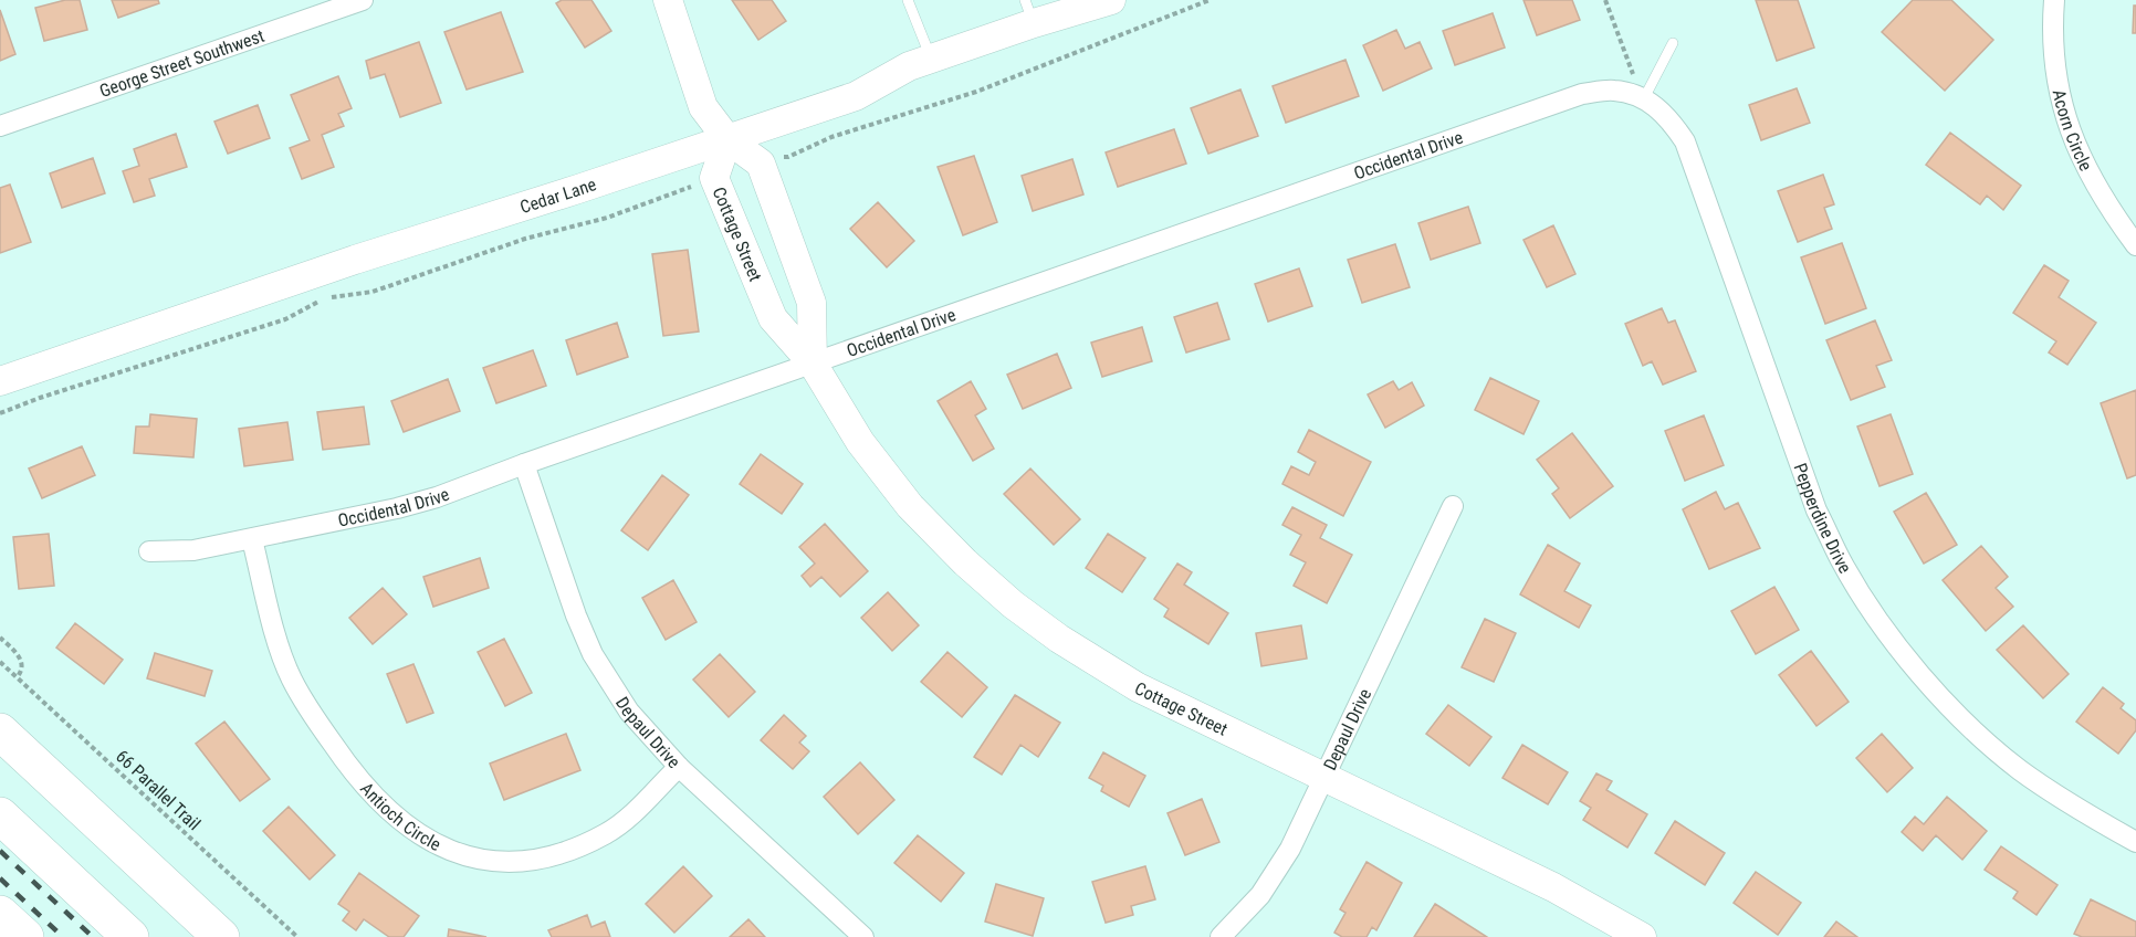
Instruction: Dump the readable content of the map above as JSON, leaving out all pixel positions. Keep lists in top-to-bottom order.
{
  "streets": {
    "street": [
      "George Street Southwest",
      "Acorn Circle",
      "Occidental Drive",
      "Cedar Lane",
      "Cottage Street",
      "Pepperdine Drive",
      "Depaul Drive",
      "Antioch Circle"
    ],
    "path": ["66 Parallel Trail"]
  },
  "crossings": [
    ["Occidental Drive", "Cottage Street"],
    ["Occidental Drive", "Pepperdine Drive"],
    ["Occidental Drive", "Depaul Drive"],
    ["Occidental Drive", "Antioch Circle"],
    ["Cedar Lane", "Cottage Street"],
    ["Cottage Street", "Depaul Drive"],
    ["Depaul Drive", "Antioch Circle"]
  ]
}
